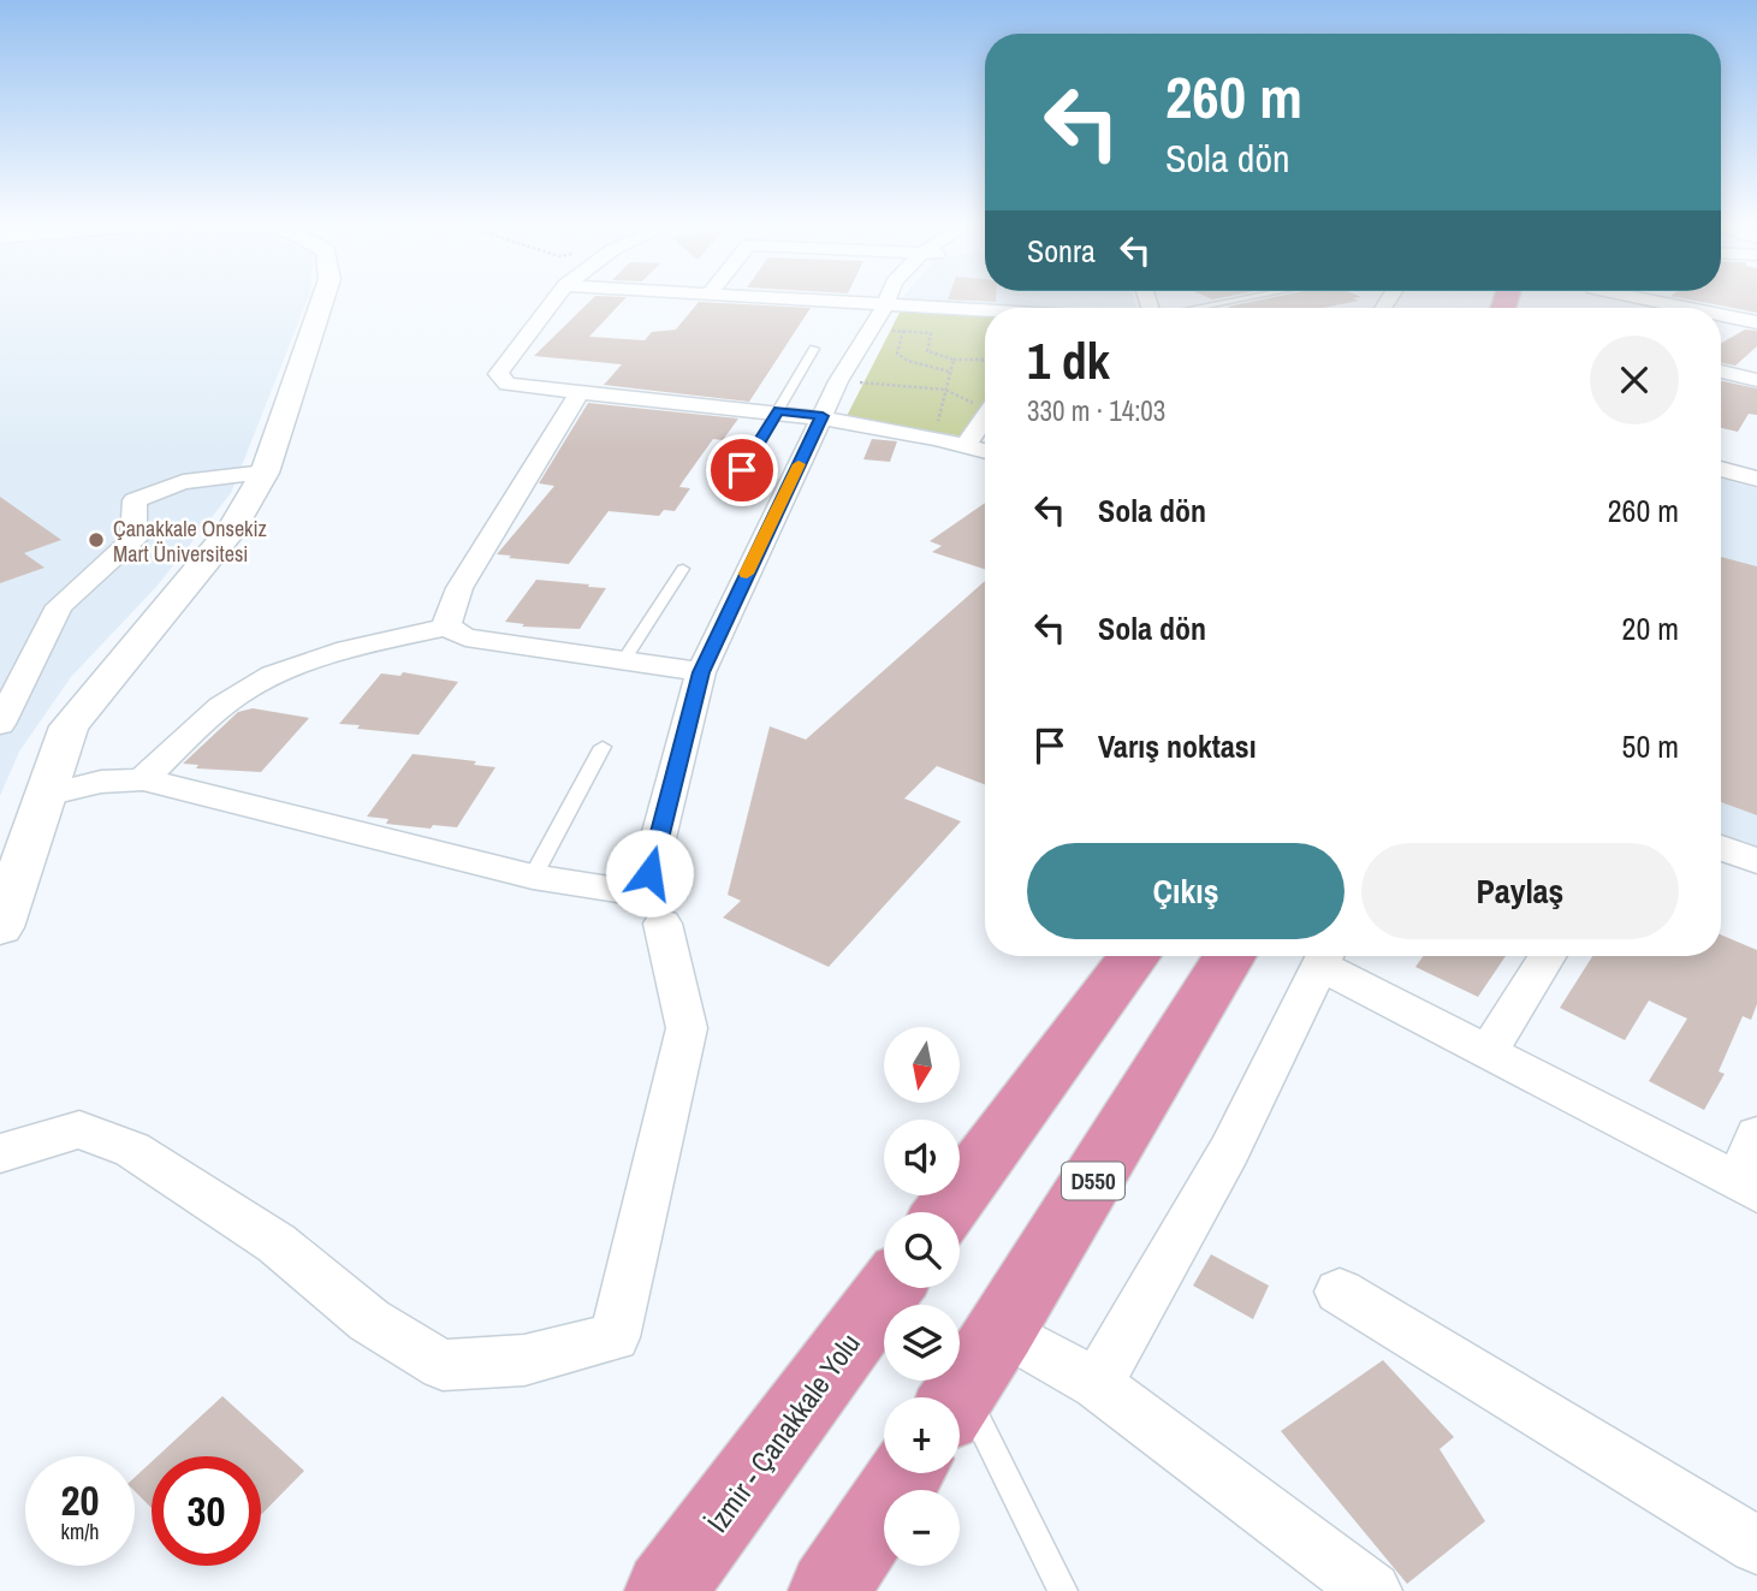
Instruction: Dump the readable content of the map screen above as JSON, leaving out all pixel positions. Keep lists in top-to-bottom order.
{
  "streets": {
    "highway": ["D550", "İzmir - Çanakkale Yolu"]
  },
  "places": ["Çanakkale Onsekiz Mart Üniversitesi"],
  "north": "bottom",
  "page": {
    "turn": ["260 m", "Sola dön"],
    "then": "Sonra",
    "heading": ["1 dk", "330 m · 14:03"],
    "list": [
      {
        "name": "Sola dön",
        "value": "260 m"
      },
      {
        "name": "Sola dön",
        "value": "20 m"
      },
      {
        "name": "Varış noktası",
        "value": "50 m"
      }
    ],
    "buttons": ["Çıkış", "Paylaş"],
    "map_buttons": ["+", "−"],
    "speed": "20 km/h",
    "limit": "30"
  }
}
